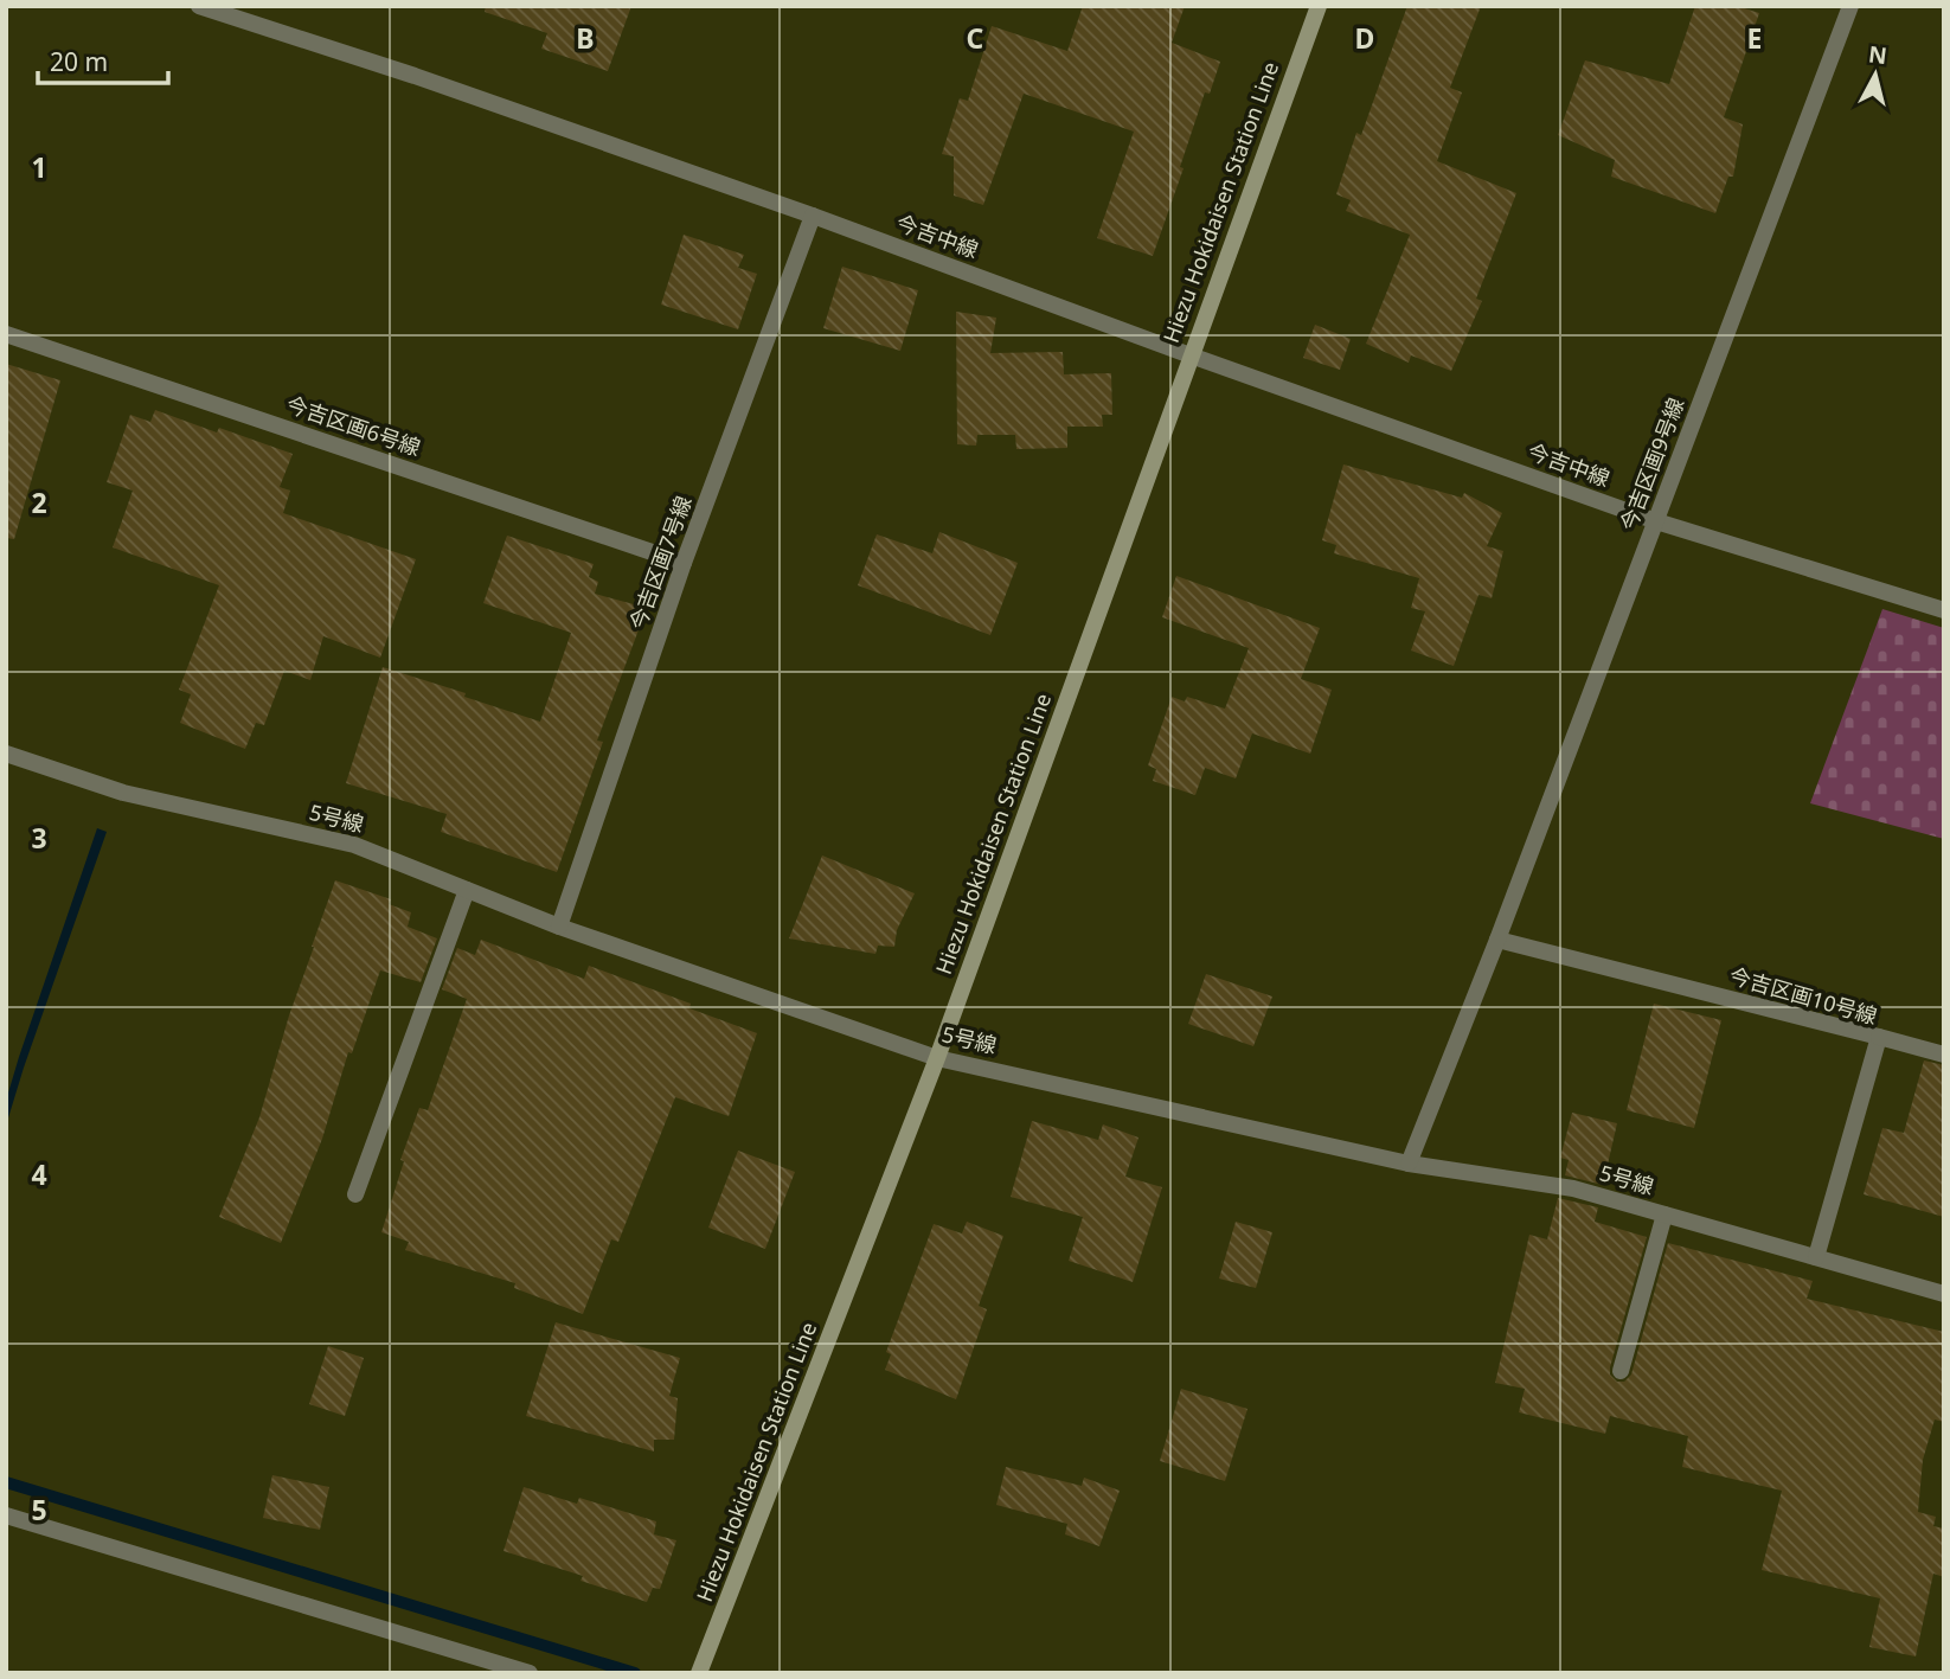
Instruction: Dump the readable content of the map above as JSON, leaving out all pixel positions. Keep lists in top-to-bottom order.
{
  "streets": {
    "main road": ["Hiezu Hokidaisen Station Line"],
    "street": [
      "今吉中線",
      "今吉区画6号線",
      "今吉区画9号線",
      "今吉区画7号線",
      "5号線",
      "今吉区画10号線"
    ]
  },
  "crossings": [
    ["Hiezu Hokidaisen Station Line", "今吉中線"],
    ["Hiezu Hokidaisen Station Line", "5号線"],
    ["今吉中線", "今吉区画9号線"],
    ["今吉中線", "今吉区画7号線"],
    ["今吉区画6号線", "今吉区画7号線"],
    ["今吉区画9号線", "5号線"],
    ["今吉区画9号線", "今吉区画10号線"],
    ["今吉区画7号線", "5号線"],
    ["5号線", "今吉区画10号線"]
  ],
  "scale_bar": "20 m",
  "north": "top",
  "grid": {
    "columns": [
      "B",
      "C",
      "D",
      "E"
    ],
    "rows": [
      "1",
      "2",
      "3",
      "4",
      "5"
    ]
  }
}
